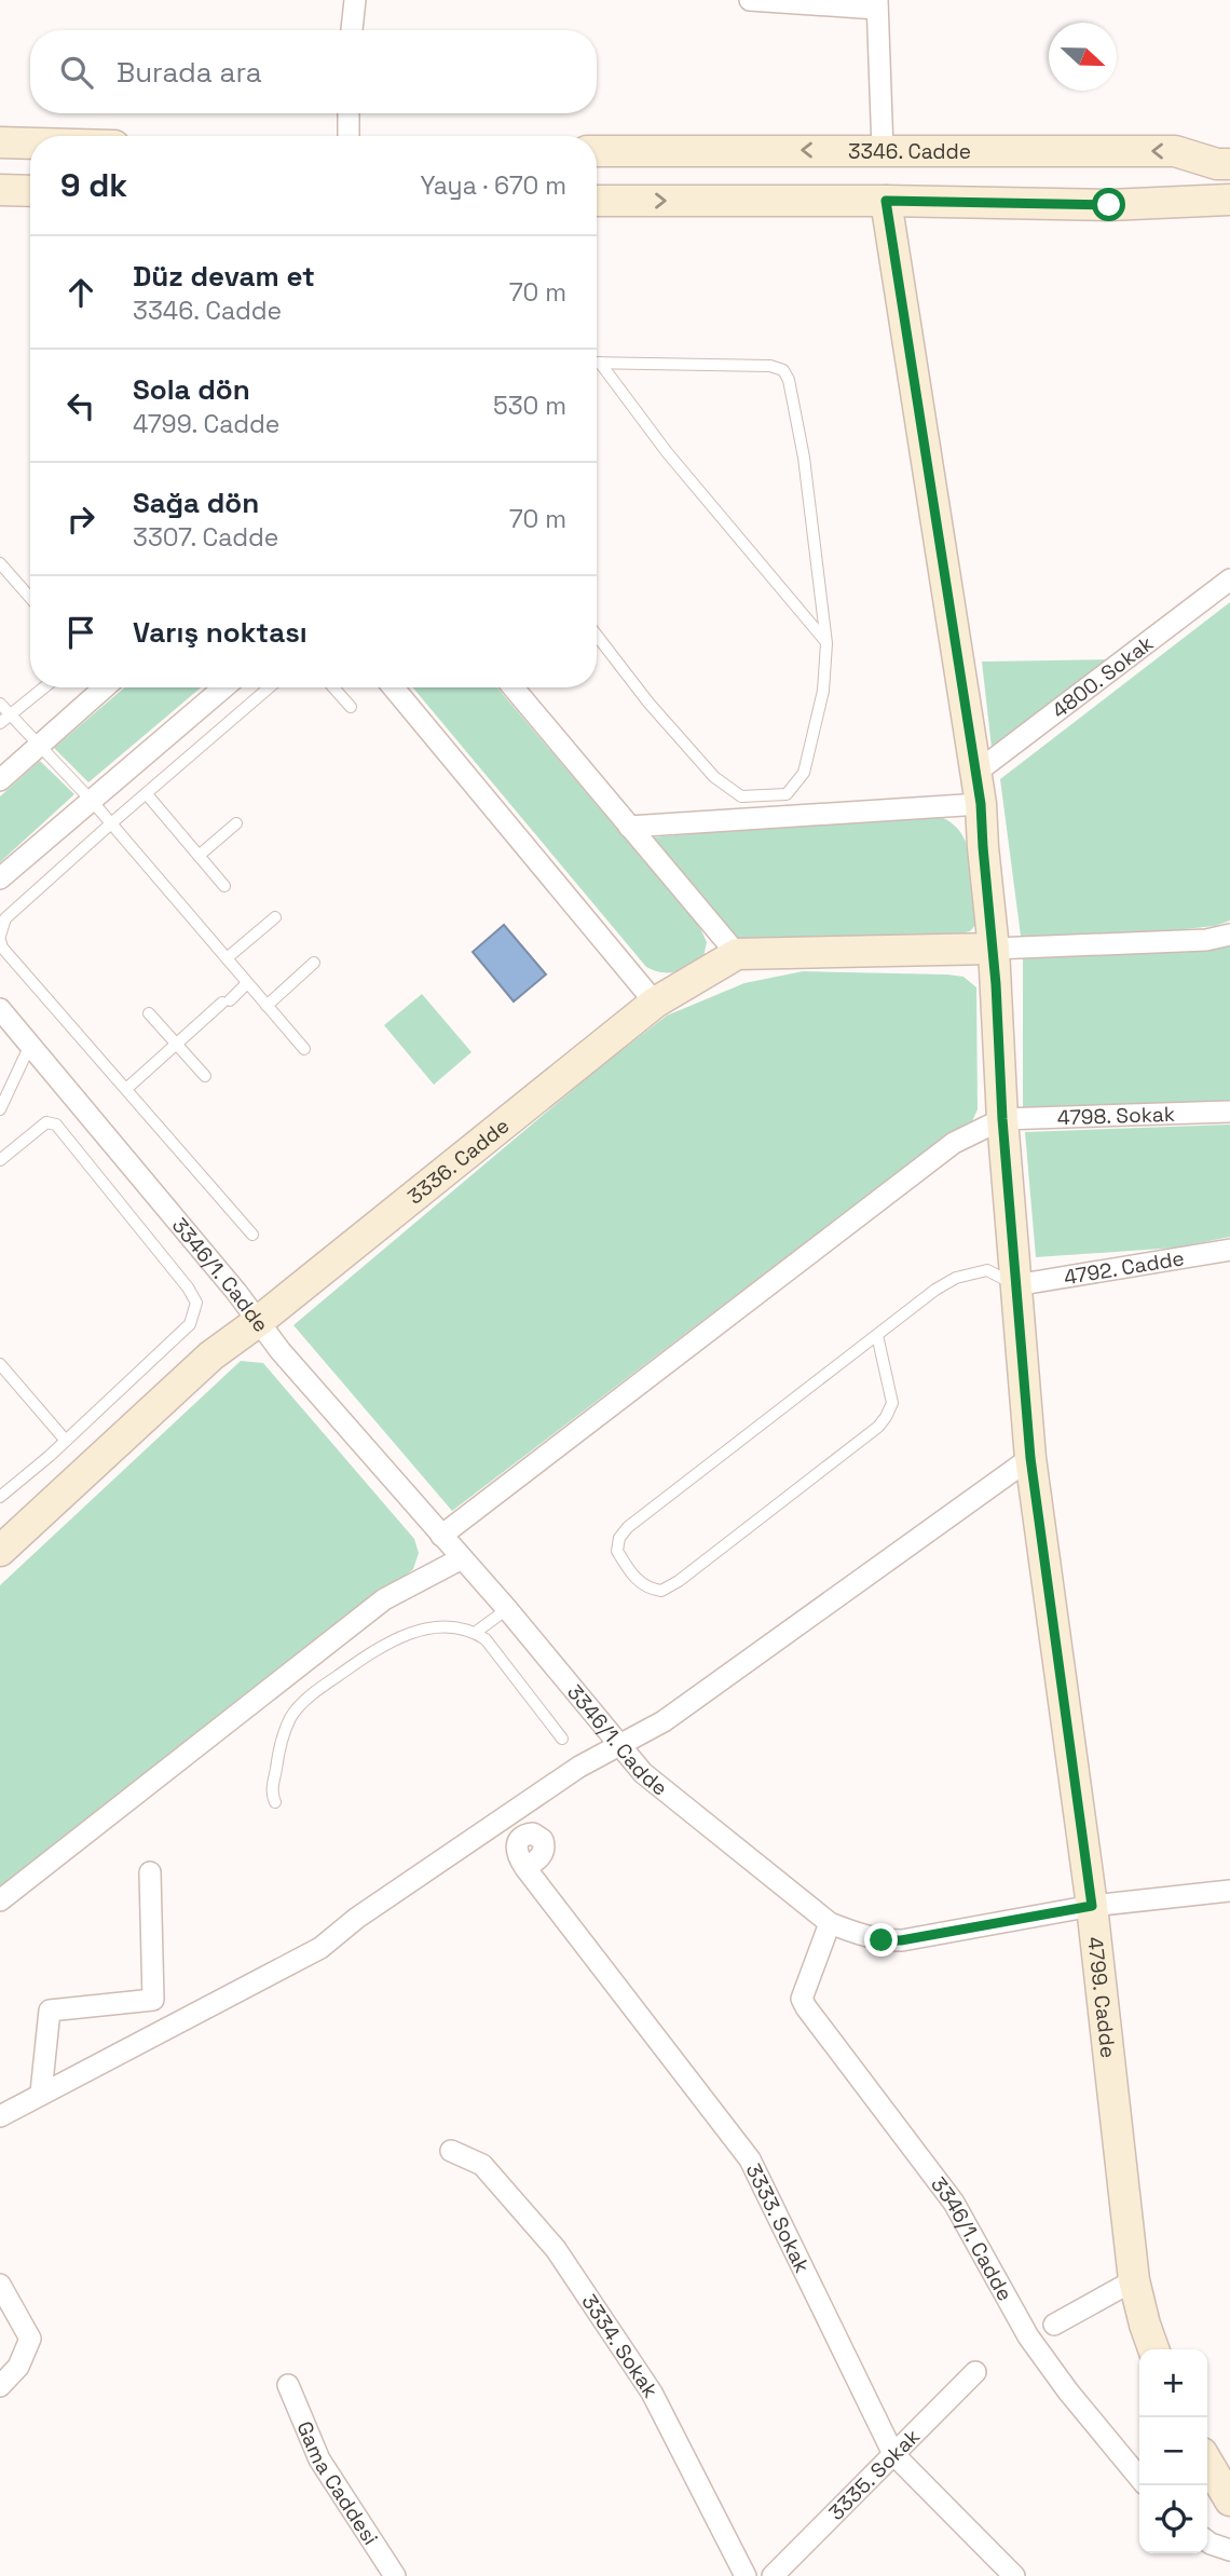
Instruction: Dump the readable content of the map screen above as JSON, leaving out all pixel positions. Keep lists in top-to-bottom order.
{
  "streets": {
    "street": [
      "3346. Cadde",
      "4800. Sokak",
      "4798. Sokak",
      "3336. Cadde",
      "4792. Cadde",
      "3346/1. Cadde",
      "4799. Cadde",
      "3333. Sokak",
      "3334. Sokak",
      "3335. Sokak",
      "Gama Caddesi"
    ]
  },
  "crossings": [
    ["4800. Sokak", "4799. Cadde"],
    ["4798. Sokak", "4799. Cadde"],
    ["3336. Cadde", "3346/1. Cadde"],
    ["3336. Cadde", "4799. Cadde"],
    ["4792. Cadde", "4799. Cadde"],
    ["3333. Sokak", "3335. Sokak"]
  ],
  "north": "right",
  "page": {
    "search": "Burada ara",
    "heading": ["9 dk", "Yaya · 670 m"],
    "list": [
      ["Düz devam et", "3346. Cadde", "70 m"],
      ["Sola dön", "4799. Cadde", "530 m"],
      ["Sağa dön", "3307. Cadde", "70 m"],
      "Varış noktası"
    ],
    "map_buttons": ["+", "−"]
  }
}
